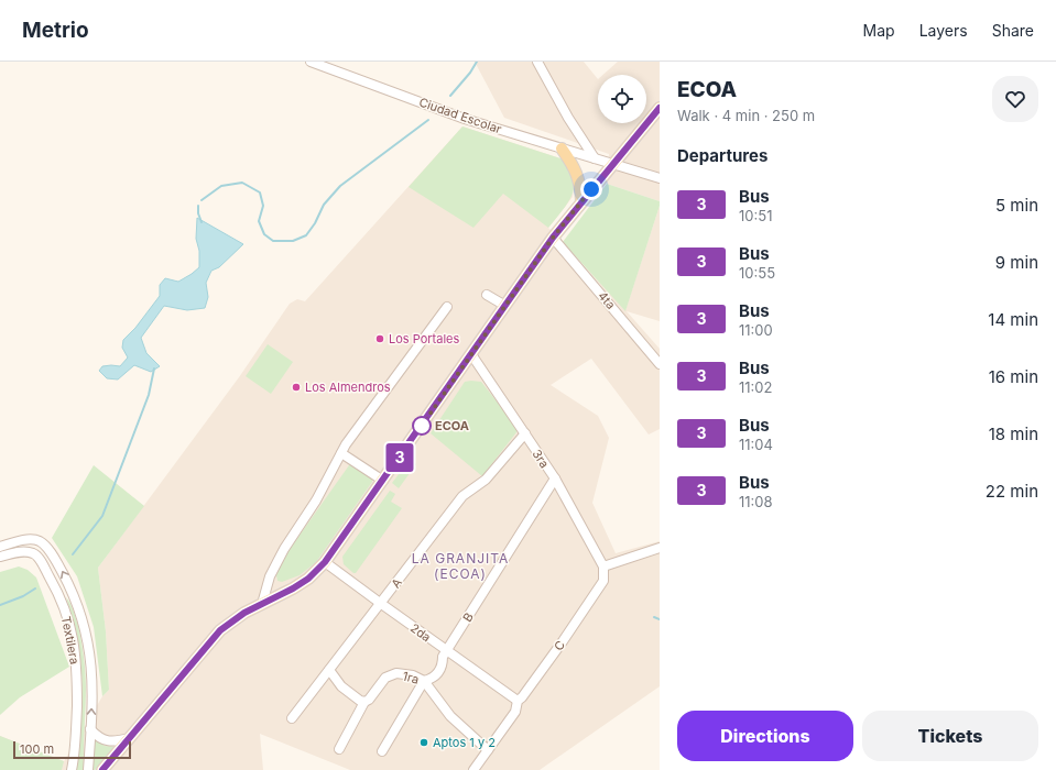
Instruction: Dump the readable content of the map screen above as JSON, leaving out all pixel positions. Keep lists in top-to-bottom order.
{
  "streets": {
    "street": [
      "Ciudad Escolar",
      "4ta",
      "3ra",
      "A",
      "B",
      "2da",
      "Textilera",
      "C",
      "1ra"
    ]
  },
  "crossings": [
    ["3ra", "A"],
    ["3ra", "B"],
    ["3ra", "C"],
    ["A", "2da"],
    ["B", "2da"],
    ["B", "1ra"],
    ["2da", "C"],
    ["C", "1ra"]
  ],
  "districts": ["LA GRANJITA (ECOA)"],
  "places": [
    "Los Portales",
    "Los Almendros",
    "ECOA",
    "Aptos 1 y 2"
  ],
  "lines": ["bus line 3"],
  "scale_bar": "100 m",
  "page": {
    "header": "Metrio",
    "nav": ["Map", "Layers", "Share"],
    "on_map": "3",
    "heading": [
      ["ECOA", "Walk · 4 min · 250 m"],
      "Departures"
    ],
    "list": [
      {
        "mark": "3",
        "name": "Bus",
        "note": "10:51",
        "value": "5 min"
      },
      {
        "mark": "3",
        "name": "Bus",
        "note": "10:55",
        "value": "9 min"
      },
      {
        "mark": "3",
        "name": "Bus",
        "note": "11:00",
        "value": "14 min"
      },
      {
        "mark": "3",
        "name": "Bus",
        "note": "11:02",
        "value": "16 min"
      },
      {
        "mark": "3",
        "name": "Bus",
        "note": "11:04",
        "value": "18 min"
      },
      {
        "mark": "3",
        "name": "Bus",
        "note": "11:08",
        "value": "22 min"
      }
    ],
    "buttons": ["Directions", "Tickets"],
    "scale": "100 m"
  }
}
